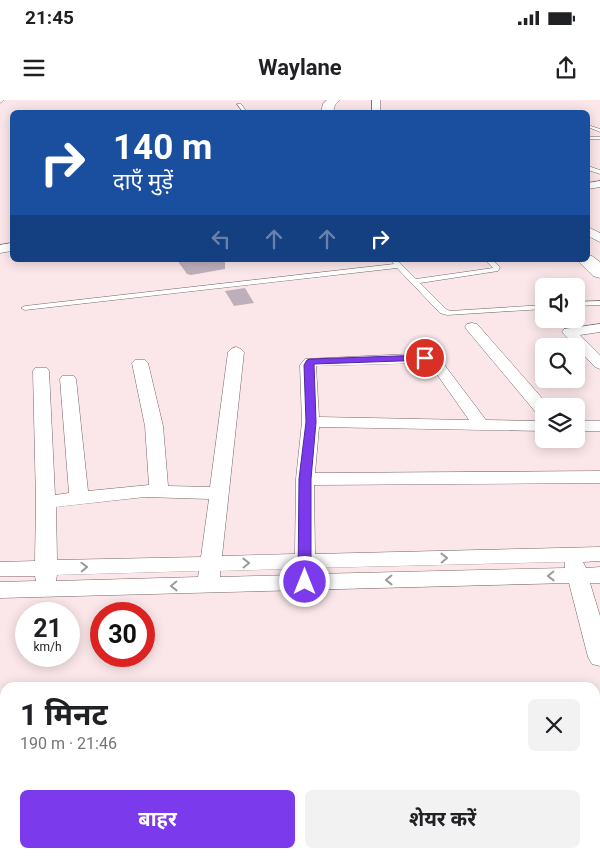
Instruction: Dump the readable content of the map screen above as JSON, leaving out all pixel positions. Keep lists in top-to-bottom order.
{
  "page": {
    "status": "21:45",
    "header": "Waylane",
    "turn": ["140 m", "दाएँ मुड़ें"],
    "speed": "21 km/h",
    "limit": "30",
    "heading": ["1 मिनट", "190 m · 21:46"],
    "buttons": ["बाहर", "शेयर करें"]
  }
}
